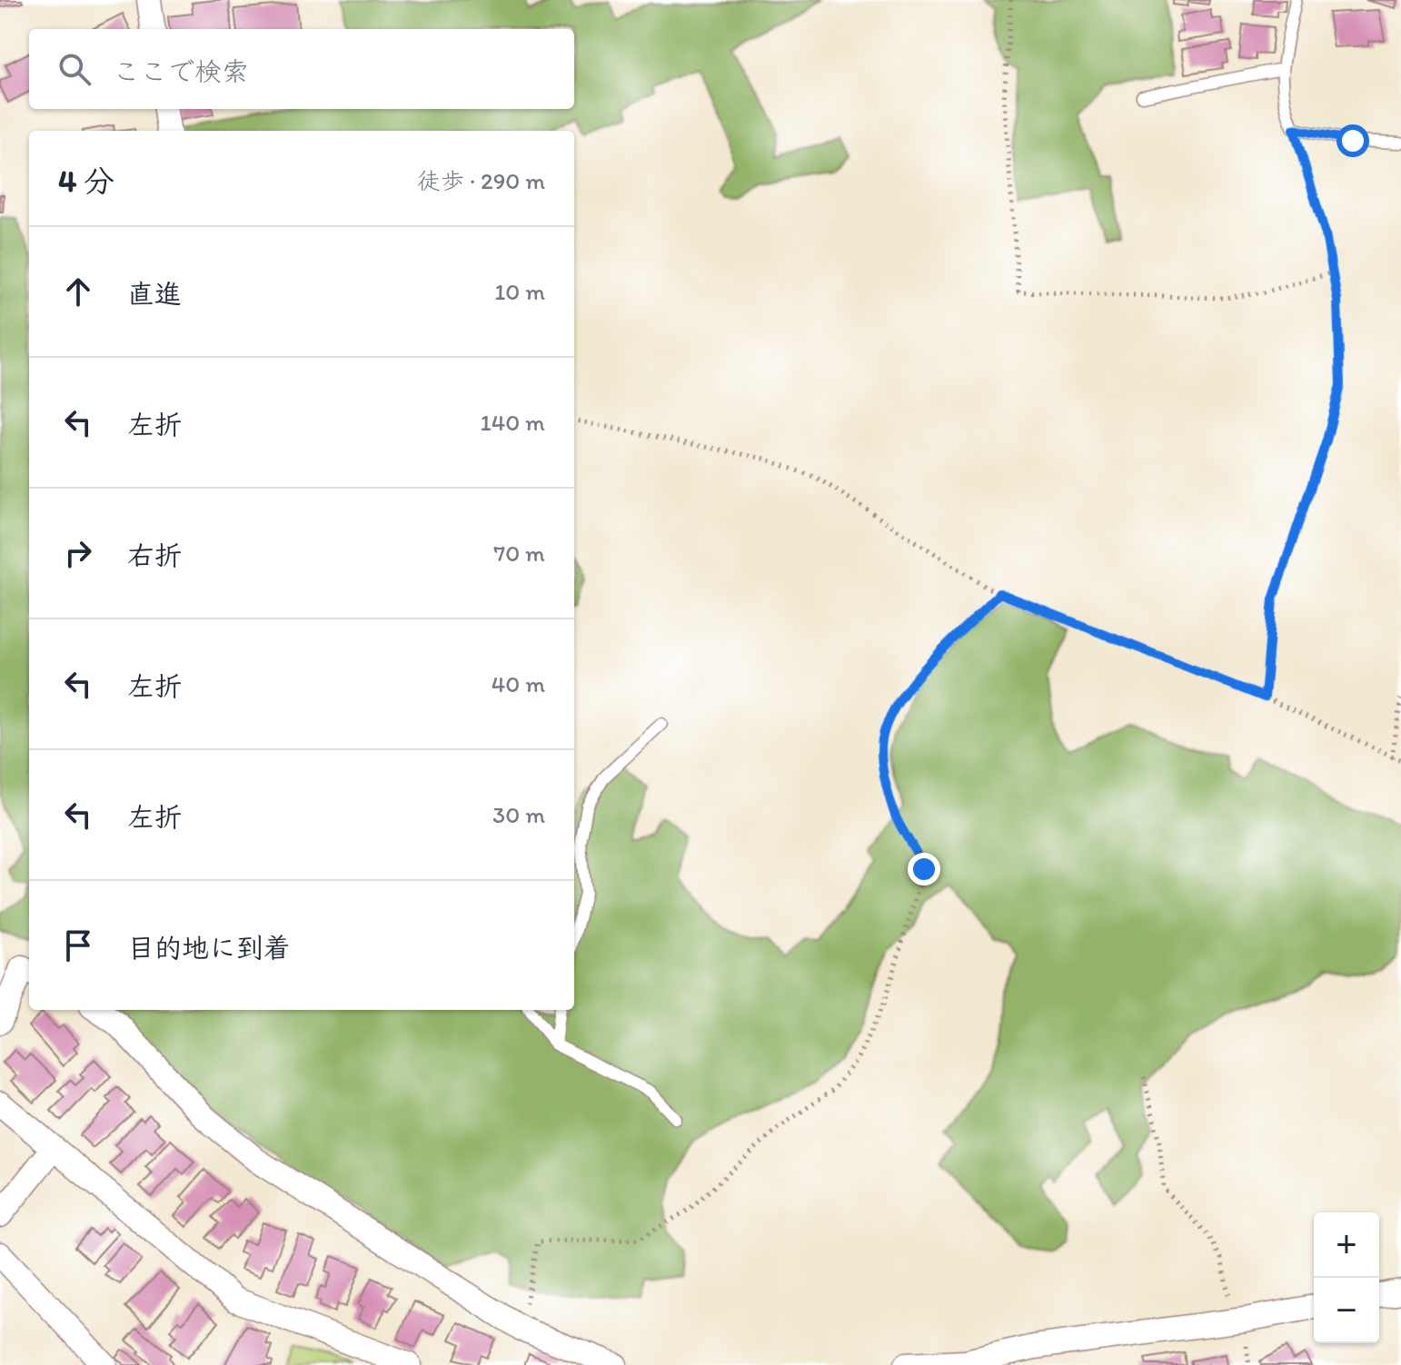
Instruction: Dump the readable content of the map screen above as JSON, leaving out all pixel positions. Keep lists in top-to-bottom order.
{
  "page": {
    "search": "ここで検索",
    "heading": ["4 分", "徒歩 · 290 m"],
    "list": [
      ["直進", "10 m"],
      ["左折", "140 m"],
      ["右折", "70 m"],
      ["左折", "40 m"],
      ["左折", "30 m"],
      "目的地に到着"
    ],
    "map_buttons": ["+", "−"]
  }
}
